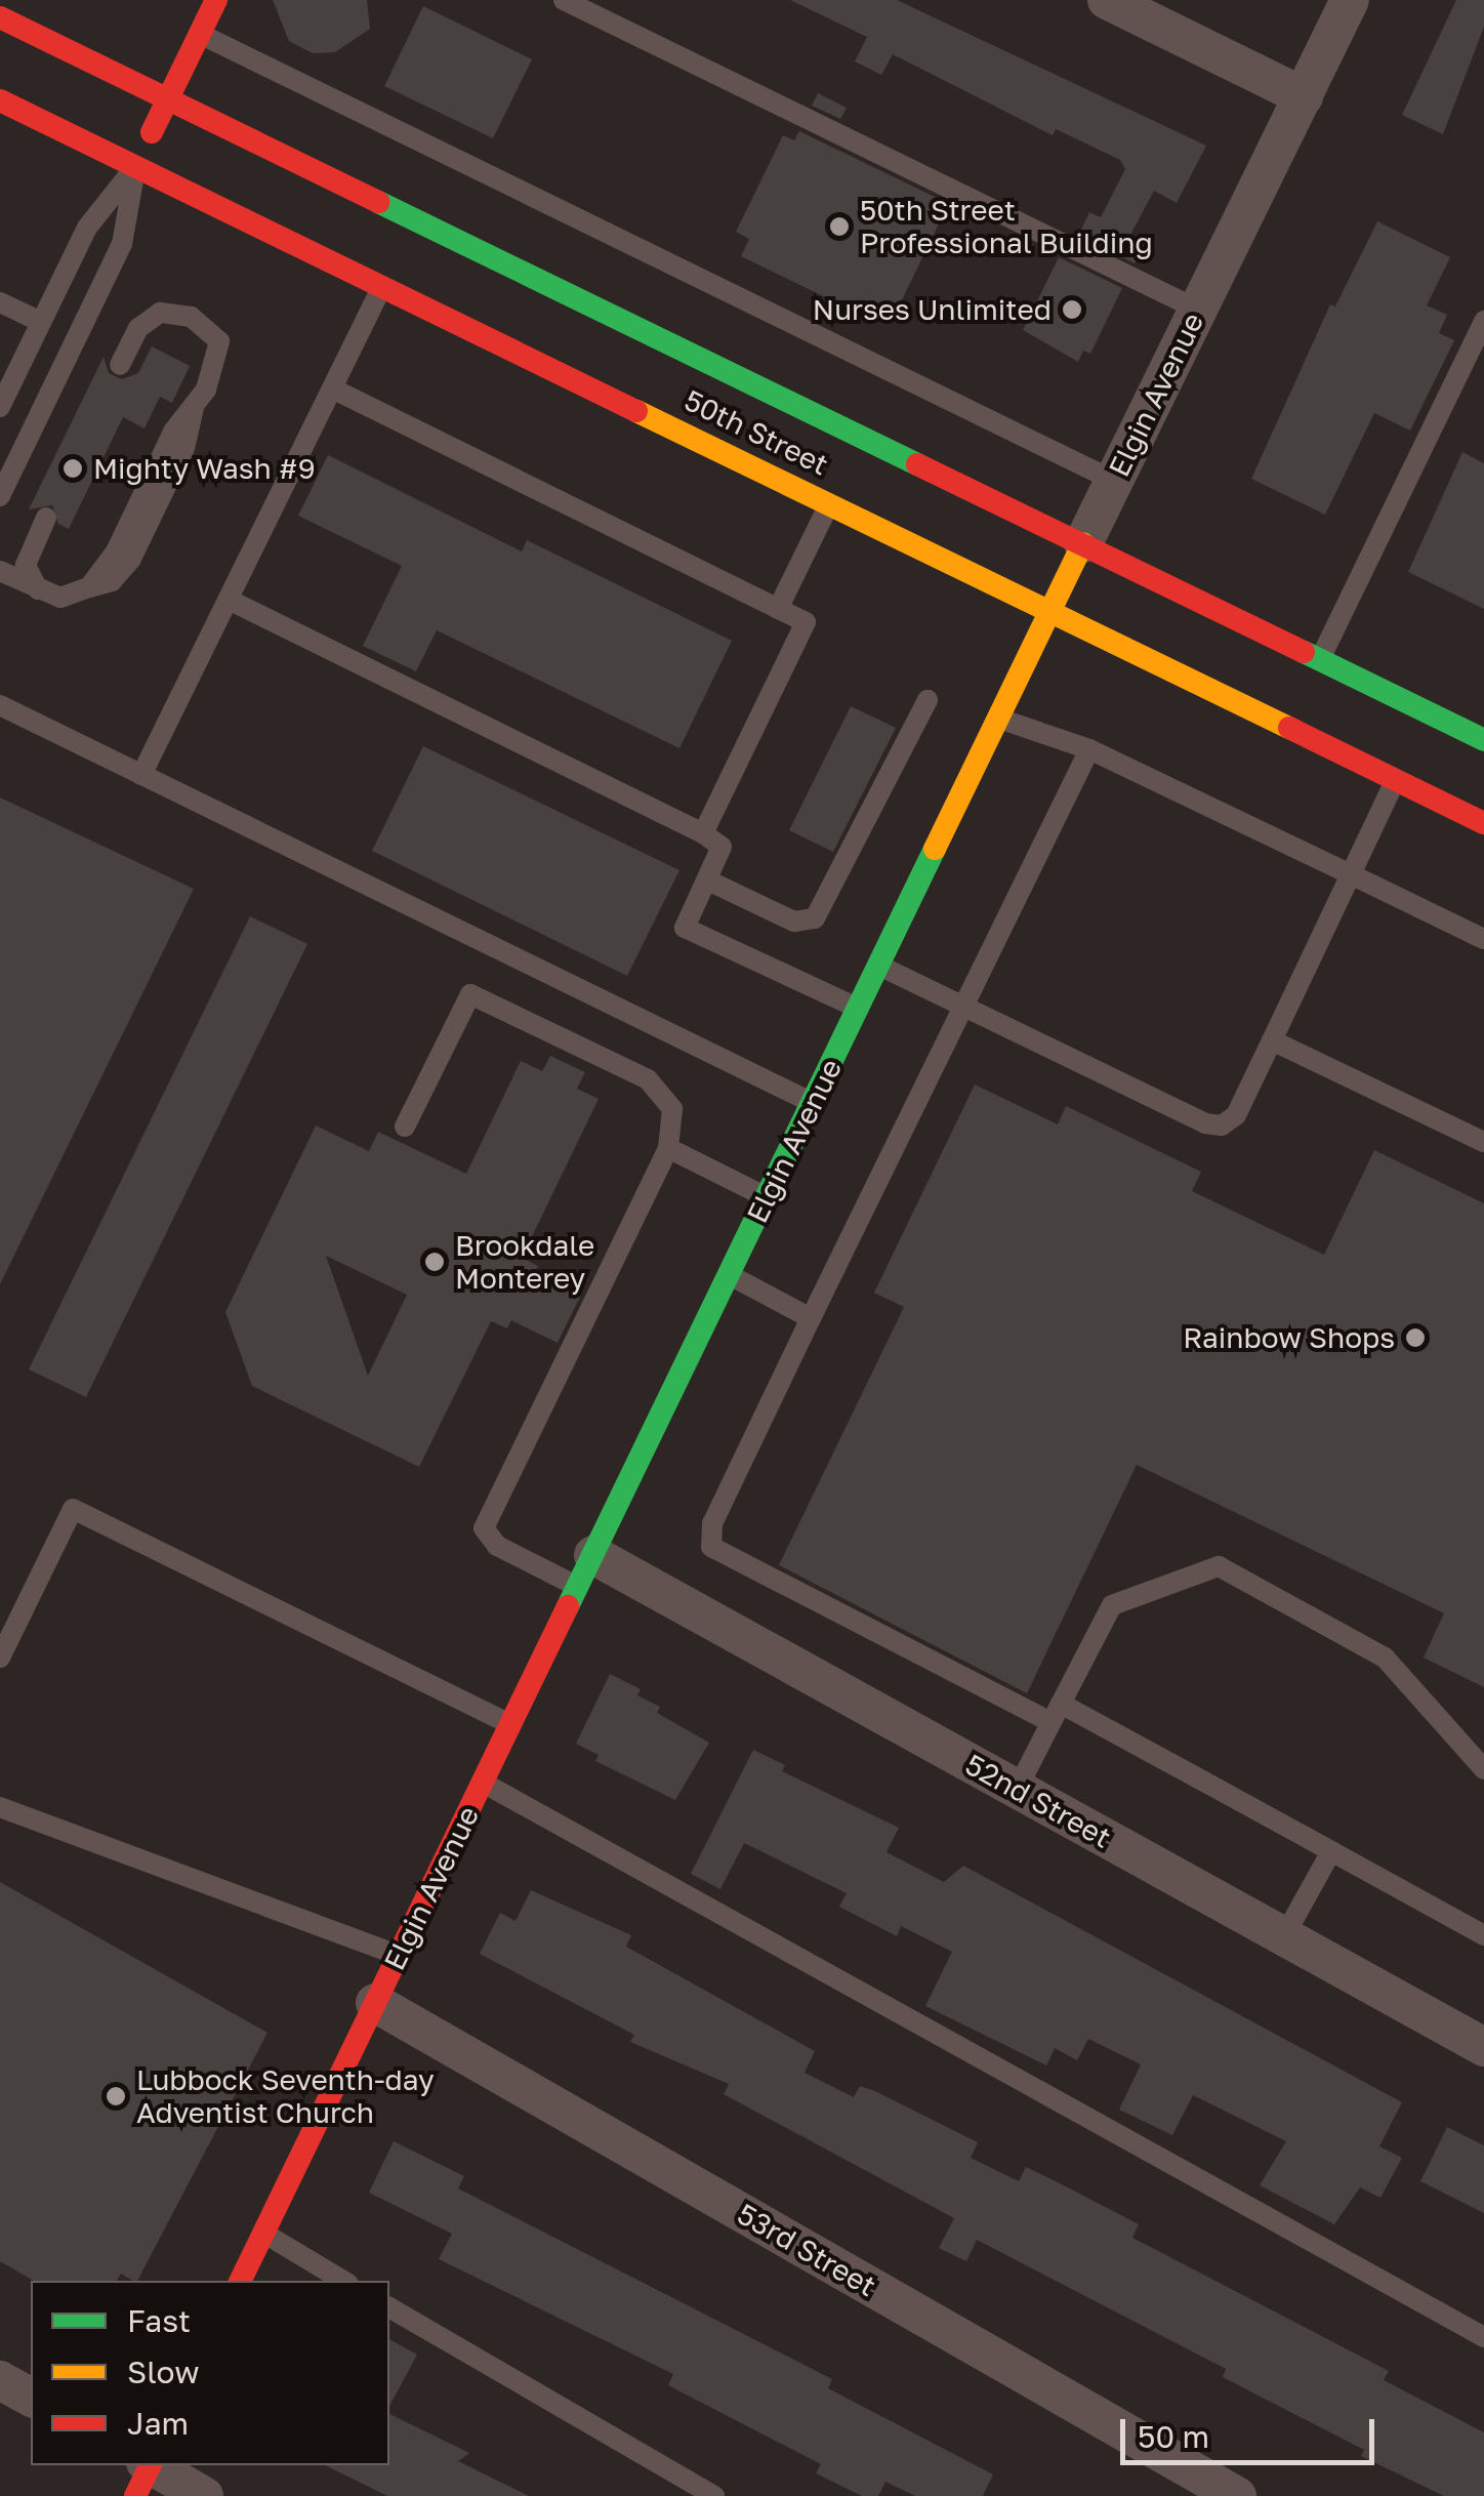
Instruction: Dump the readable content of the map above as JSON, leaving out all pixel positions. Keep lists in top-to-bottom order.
{
  "streets": {
    "main road": ["Elgin Avenue", "50th Street"],
    "street": ["52nd Street", "53rd Street"]
  },
  "crossings": [
    ["Elgin Avenue", "50th Street"],
    ["Elgin Avenue", "52nd Street"],
    ["Elgin Avenue", "53rd Street"]
  ],
  "places": [
    "50th Street Professional Building",
    "Nurses Unlimited",
    "Mighty Wash #9",
    "Brookdale Monterey",
    "Rainbow Shops",
    "Lubbock Seventh-day Adventist Church"
  ],
  "legend": ["Fast", "Slow", "Jam"],
  "scale_bar": "50 m"
}
